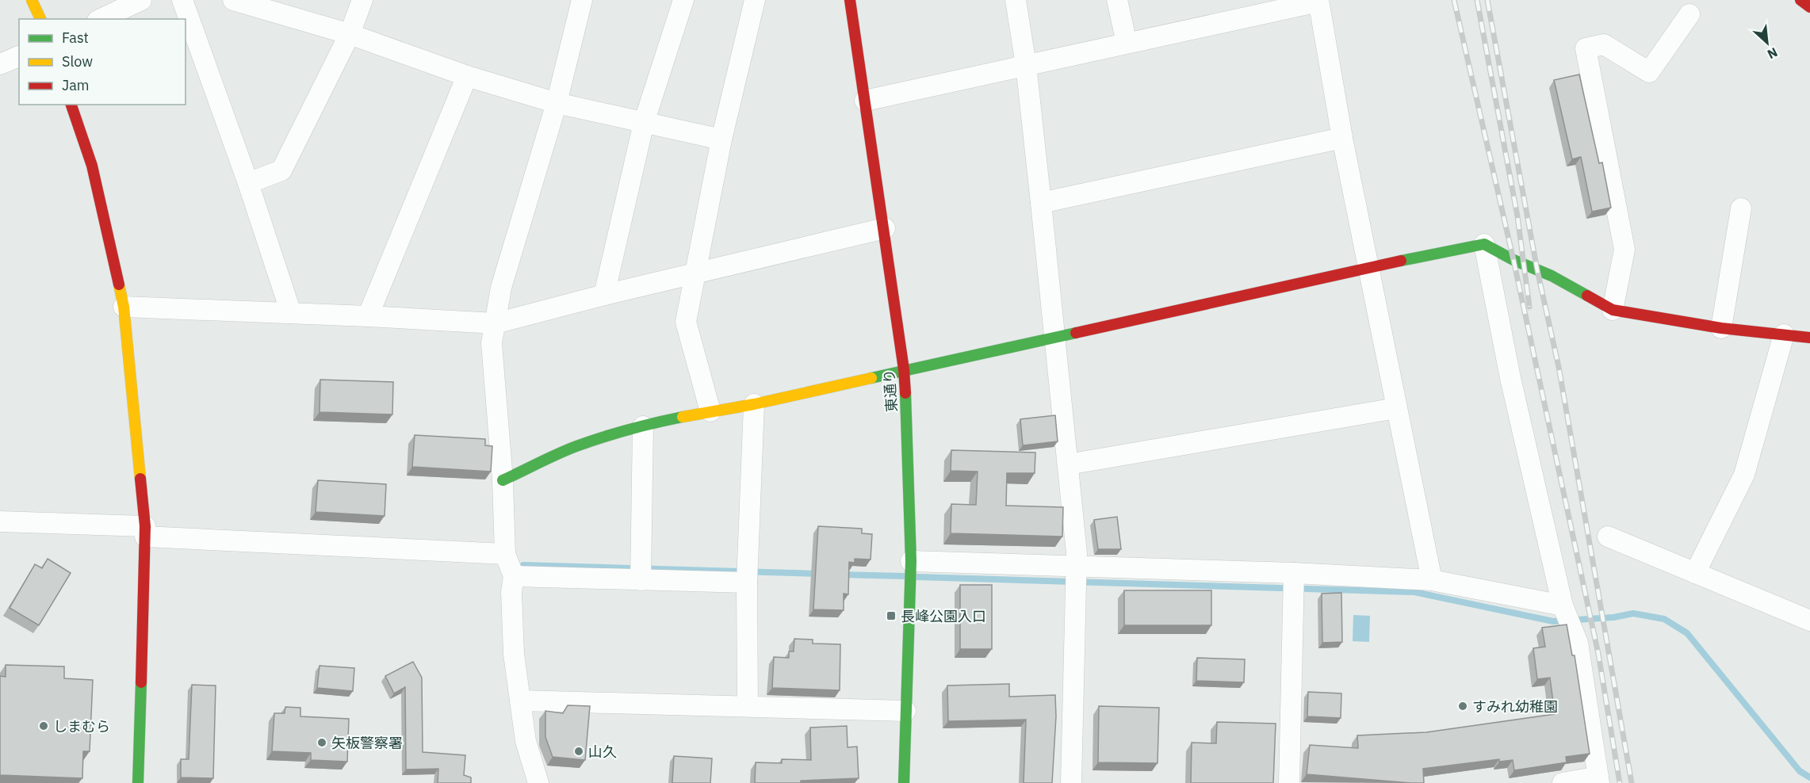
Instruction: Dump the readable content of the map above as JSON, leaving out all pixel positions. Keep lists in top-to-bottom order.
{
  "streets": {
    "street": ["東通り"]
  },
  "places": {
    "transit": ["長峰公園入口"],
    "other": [
      "すみれ幼稚園",
      "しまむら",
      "矢板警察署",
      "山久"
    ]
  },
  "legend": ["Fast", "Slow", "Jam"],
  "north": "bottom right"
}
